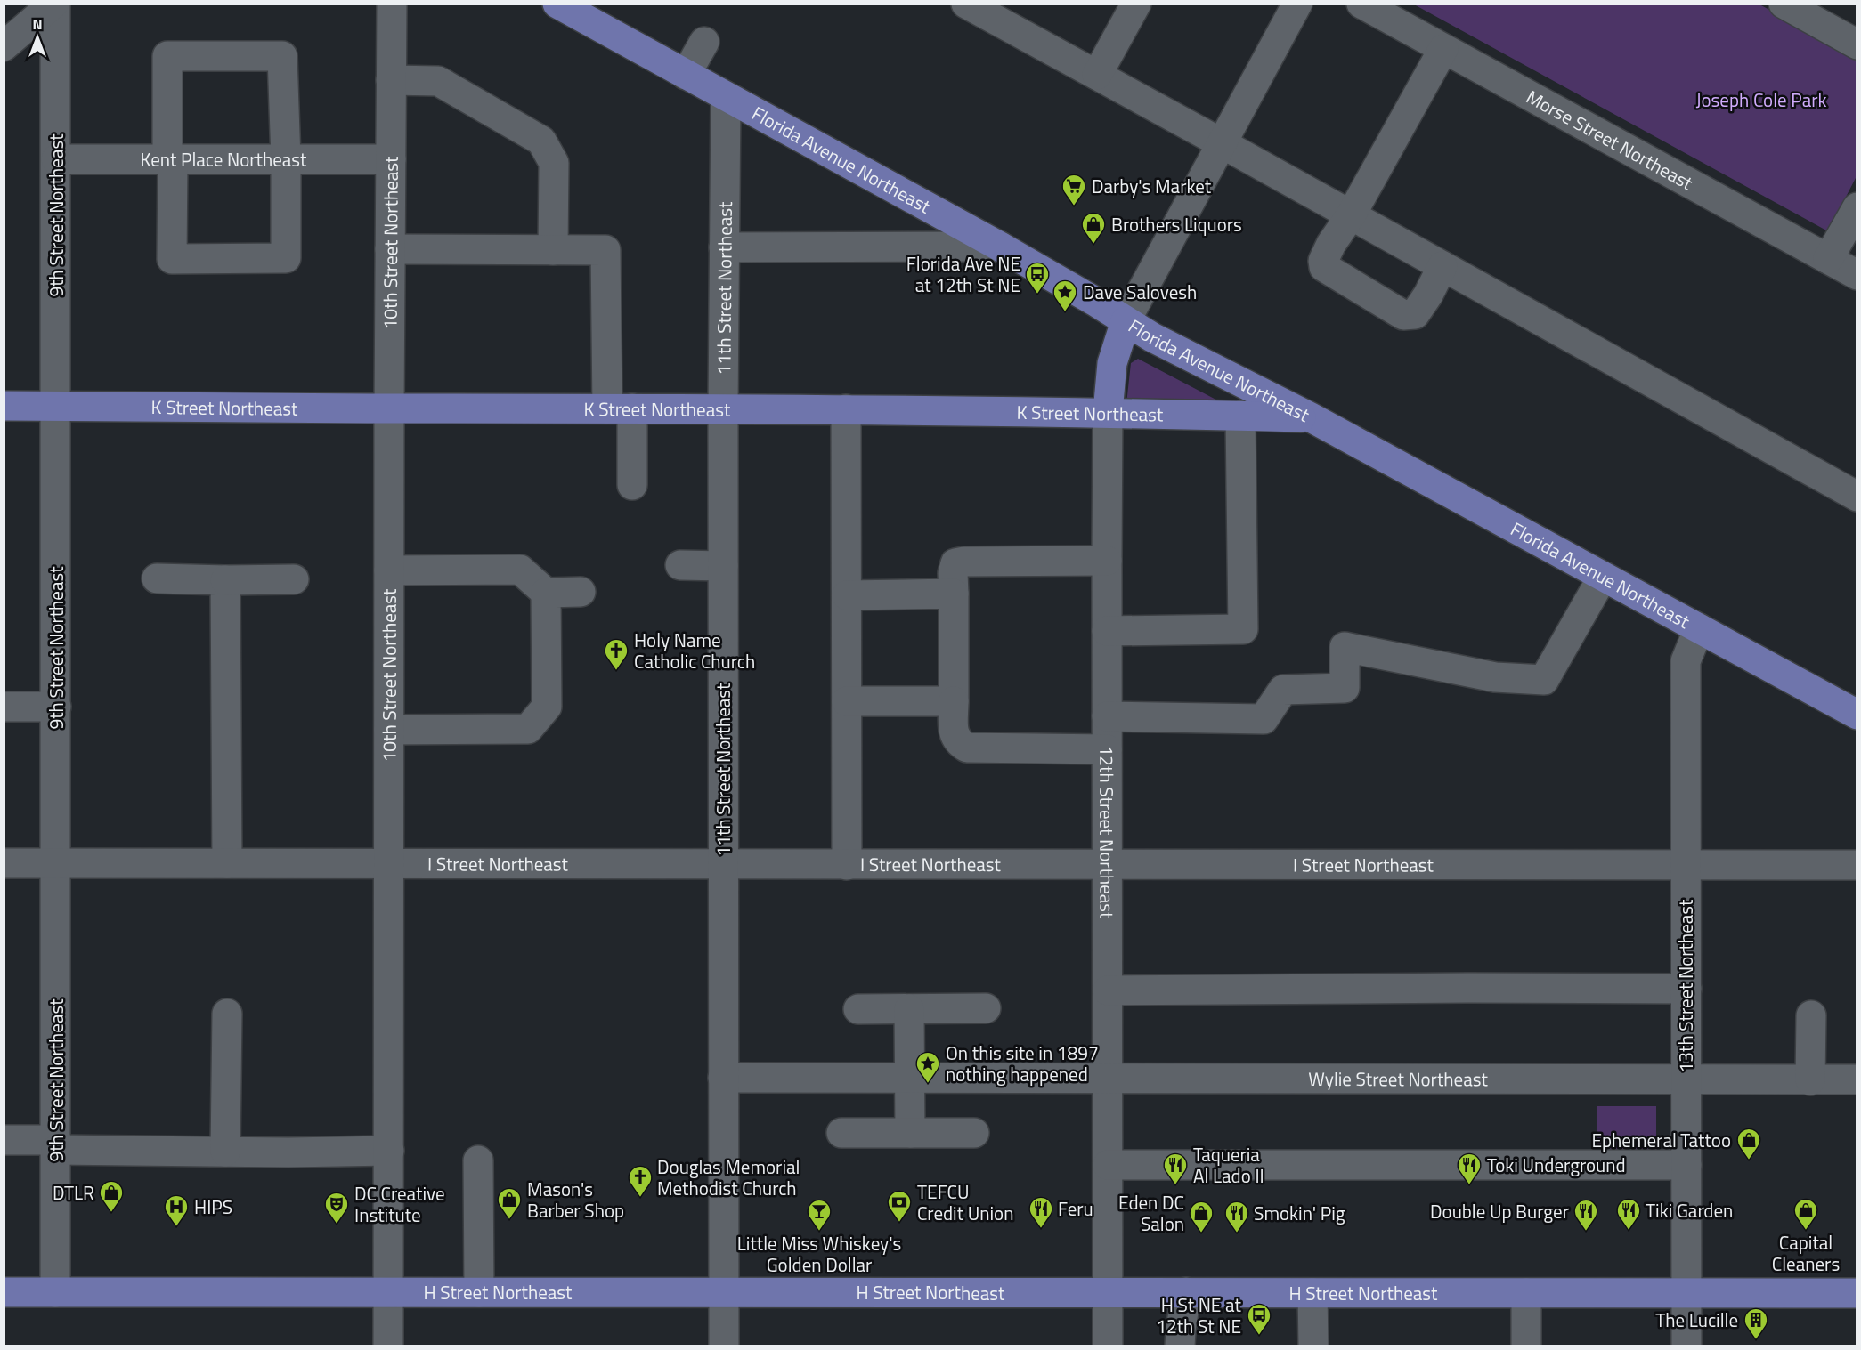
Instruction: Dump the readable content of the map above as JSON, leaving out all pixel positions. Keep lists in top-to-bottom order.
{
  "streets": {
    "main road": [
      "Florida Avenue Northeast",
      "K Street Northeast",
      "12th Street Northeast",
      "H Street Northeast"
    ],
    "street": [
      "Morse Street Northeast",
      "Kent Place Northeast",
      "9th Street Northeast",
      "10th Street Northeast",
      "11th Street Northeast",
      "I Street Northeast",
      "13th Street Northeast",
      "Wylie Street Northeast"
    ]
  },
  "crossings": [
    ["Kent Place Northeast", "9th Street Northeast"],
    ["Kent Place Northeast", "10th Street Northeast"],
    ["Florida Avenue Northeast", "11th Street Northeast"],
    ["Florida Avenue Northeast", "K Street Northeast"],
    ["Florida Avenue Northeast", "12th Street Northeast"],
    ["Florida Avenue Northeast", "13th Street Northeast"],
    ["9th Street Northeast", "K Street Northeast"],
    ["9th Street Northeast", "I Street Northeast"],
    ["9th Street Northeast", "H Street Northeast"],
    ["10th Street Northeast", "K Street Northeast"],
    ["10th Street Northeast", "I Street Northeast"],
    ["10th Street Northeast", "H Street Northeast"],
    ["11th Street Northeast", "K Street Northeast"],
    ["11th Street Northeast", "I Street Northeast"],
    ["11th Street Northeast", "Wylie Street Northeast"],
    ["11th Street Northeast", "H Street Northeast"],
    ["K Street Northeast", "12th Street Northeast"],
    ["12th Street Northeast", "I Street Northeast"],
    ["12th Street Northeast", "Wylie Street Northeast"],
    ["12th Street Northeast", "H Street Northeast"],
    ["I Street Northeast", "13th Street Northeast"],
    ["13th Street Northeast", "Wylie Street Northeast"],
    ["13th Street Northeast", "H Street Northeast"]
  ],
  "parks": ["Joseph Cole Park"],
  "places": {
    "supermarket": ["Darby's Market"],
    "shop": [
      "Brothers Liquors",
      "Ephemeral Tattoo",
      "DTLR",
      "Mason's Barber Shop",
      "Capital Cleaners",
      "Eden DC Salon"
    ],
    "bus stop": ["Florida Ave NE at 12th St NE", "H St NE at 12th St NE"],
    "place": ["Dave Salovesh", "On this site in 1897 nothing happened"],
    "church": ["Holy Name Catholic Church", "Douglas Memorial Methodist Church"],
    "restaurant": [
      "Taqueria Al Lado II",
      "Toki Underground",
      "Feru",
      "Tiki Garden",
      "Double Up Burger",
      "Smokin' Pig"
    ],
    "bank": ["TEFCU Credit Union"],
    "theatre": ["DC Creative Institute"],
    "hospital": ["HIPS"],
    "bar": ["Little Miss Whiskey's Golden Dollar"],
    "building": ["The Lucille"]
  },
  "north": "top"
}
